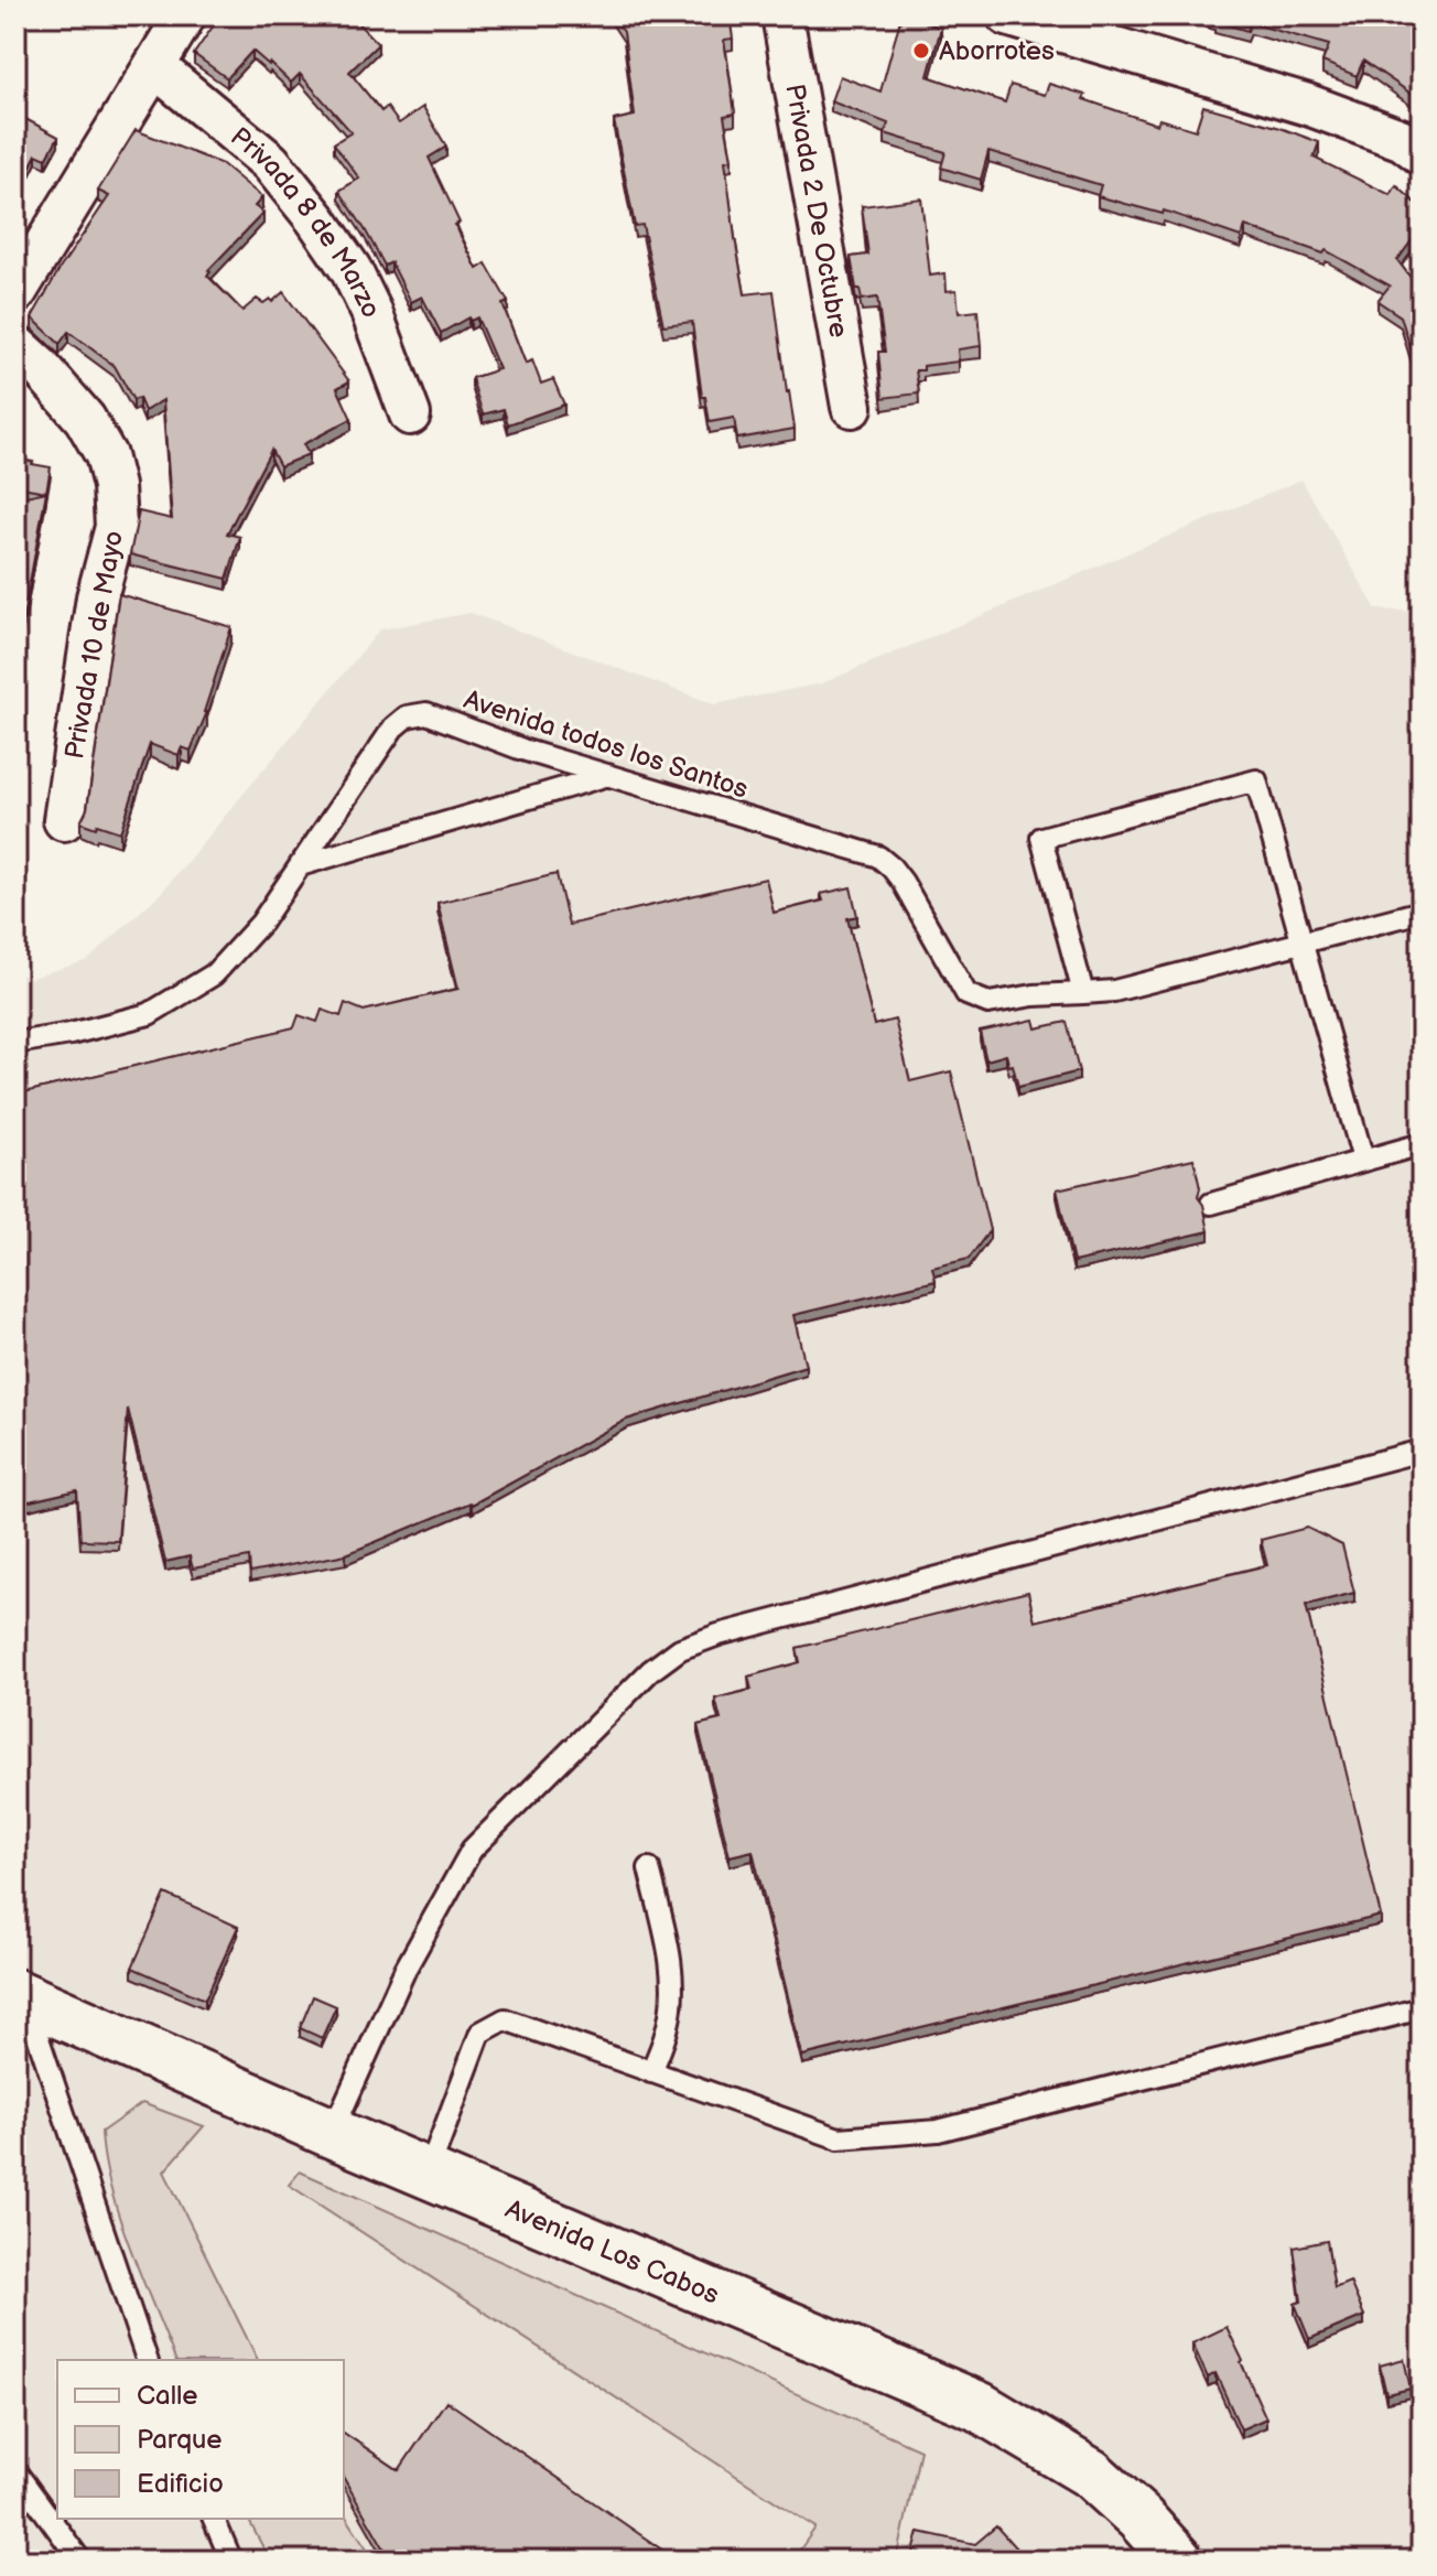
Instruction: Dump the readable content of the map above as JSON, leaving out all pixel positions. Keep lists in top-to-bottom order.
{
  "streets": {
    "main road": ["Avenida Los Cabos"],
    "street": ["Privada 2 De Octubre", "Privada 8 de Marzo", "Privada 10 de Mayo"],
    "lane": ["Avenida todos los Santos"]
  },
  "places": ["Aborrotes"],
  "legend": ["Calle", "Parque", "Edificio"]
}
